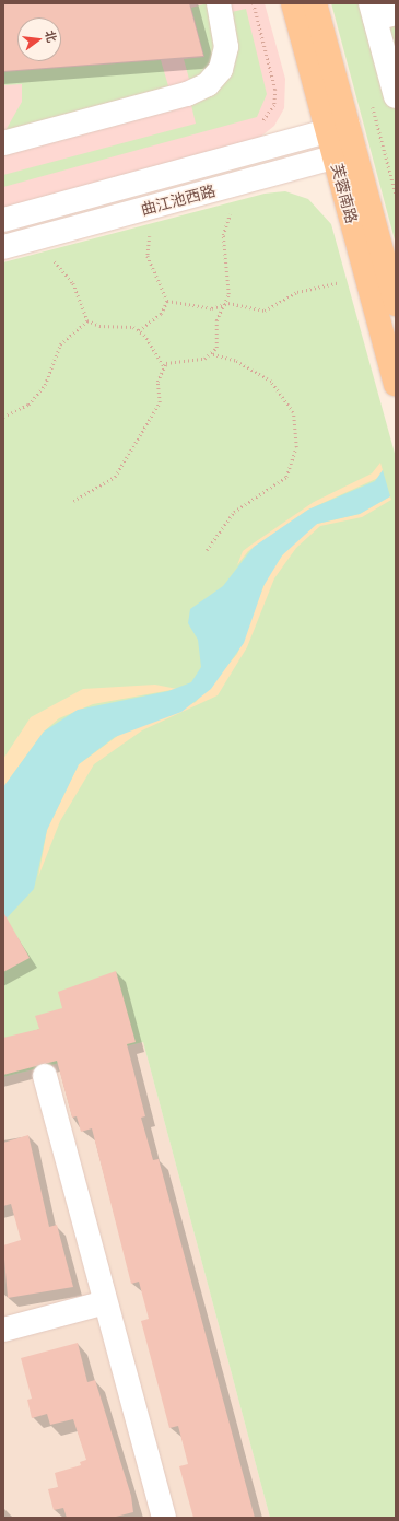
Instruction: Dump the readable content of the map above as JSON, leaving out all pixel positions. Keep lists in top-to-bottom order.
{
  "streets": {
    "main road": ["芙蓉南路"],
    "street": ["曲江池西路"]
  },
  "crossings": [
    ["芙蓉南路", "曲江池西路"]
  ],
  "north": "right"
}
